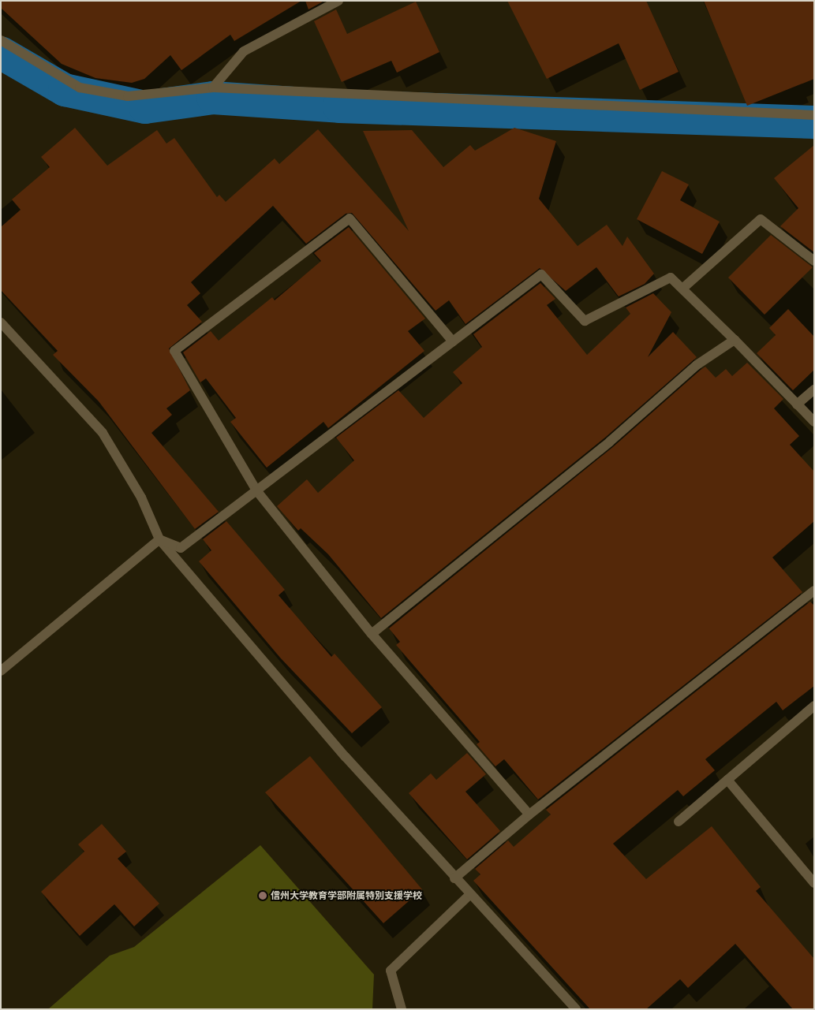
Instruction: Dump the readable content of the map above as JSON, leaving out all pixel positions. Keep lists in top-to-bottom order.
{
  "places": ["信州大学教育学部附属特別支援学校"]
}
